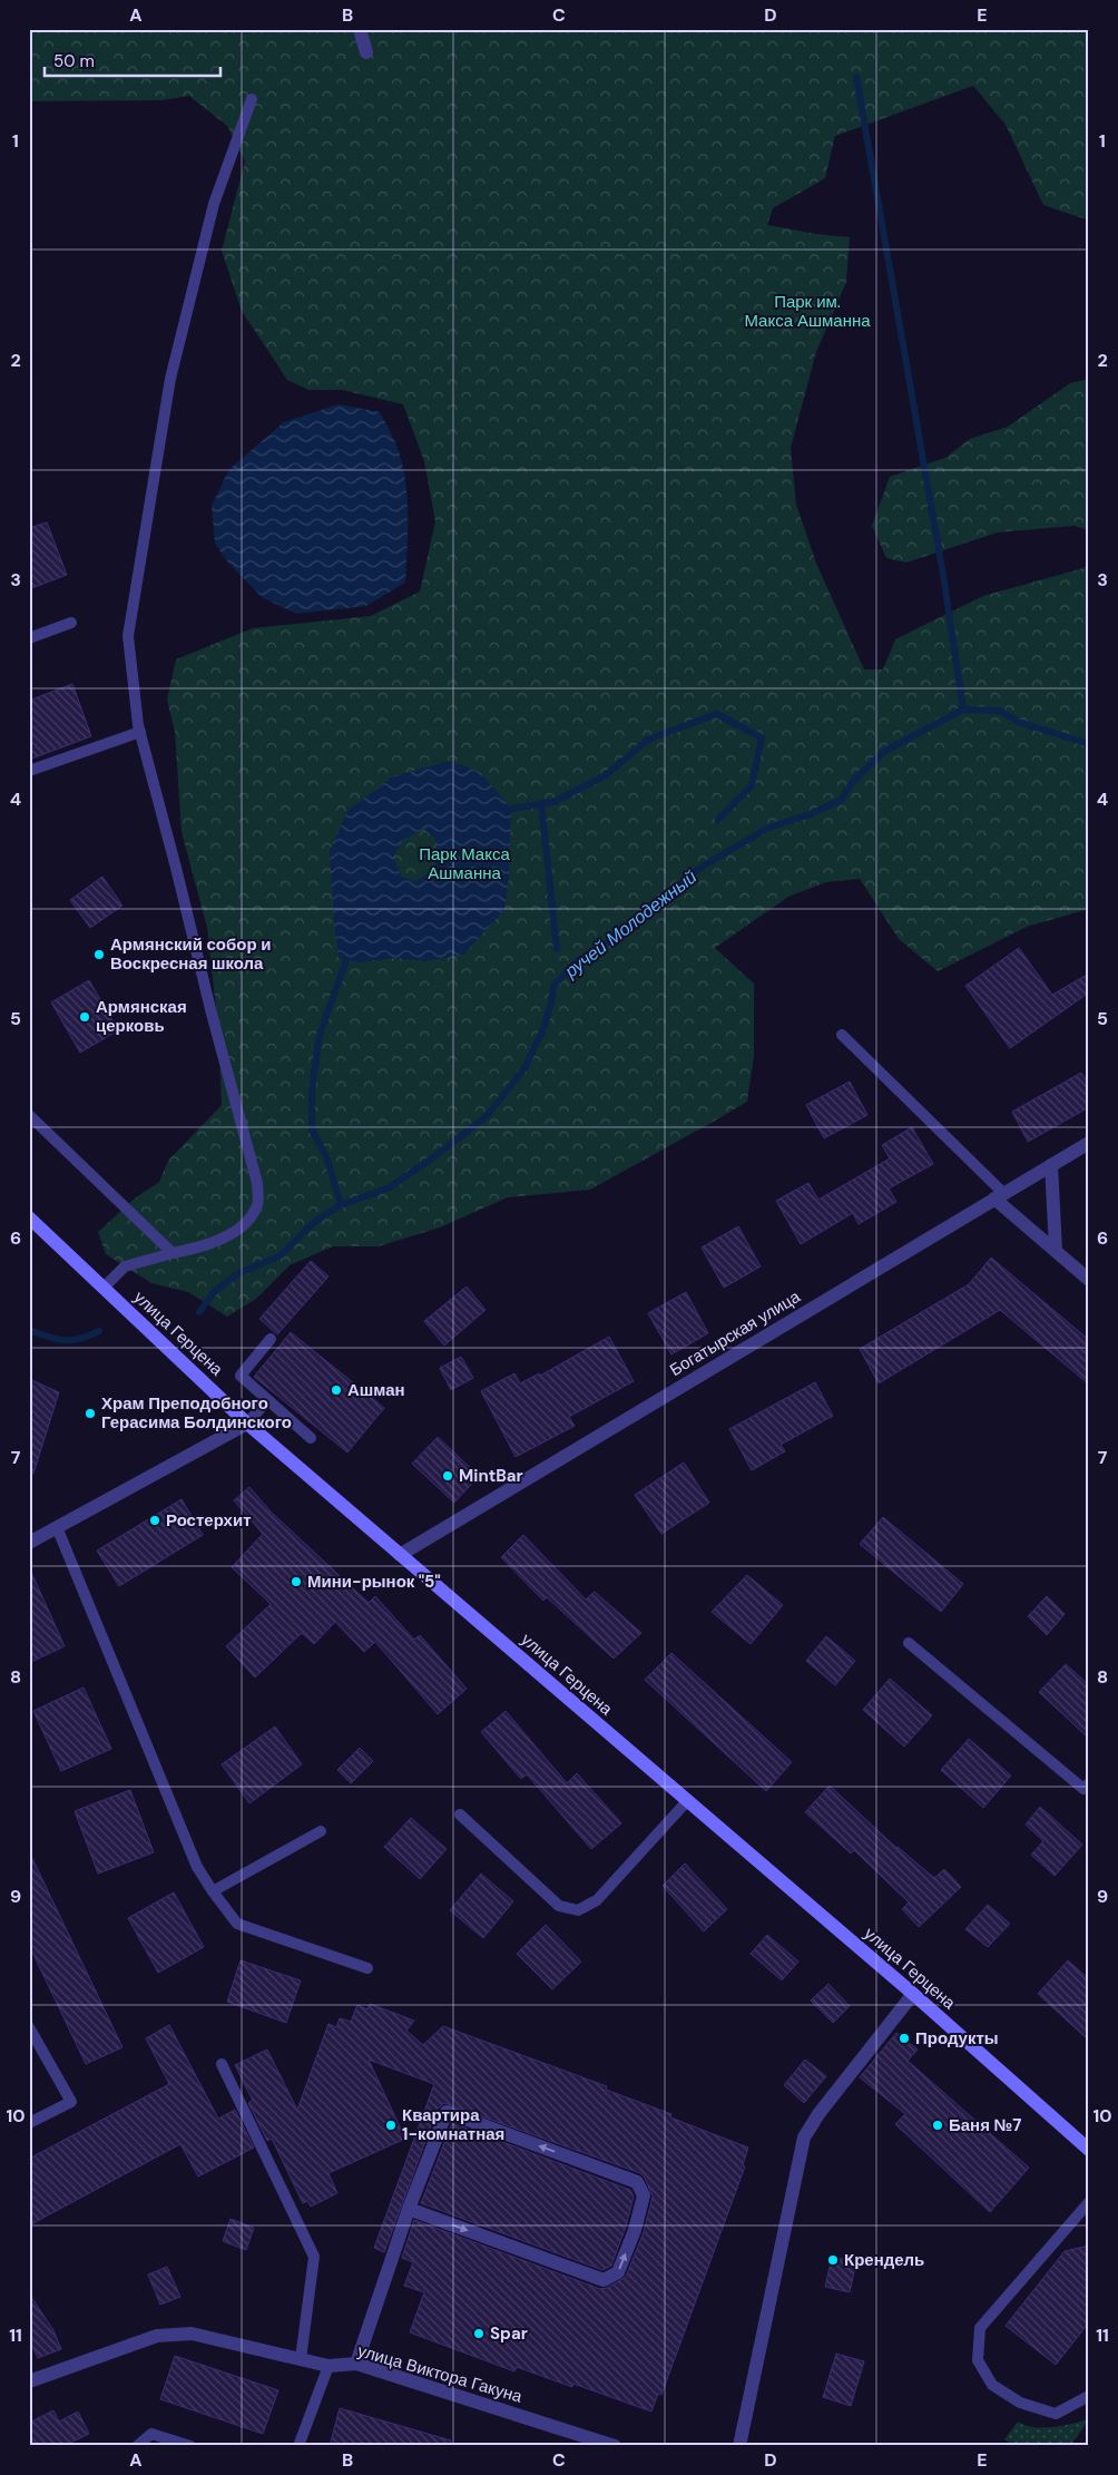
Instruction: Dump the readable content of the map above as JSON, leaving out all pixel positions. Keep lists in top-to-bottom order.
{
  "streets": {
    "main road": ["улица Герцена"],
    "street": ["Богатырская улица", "улица Виктора Гакуна"]
  },
  "crossings": [
    ["улица Герцена", "Богатырская улица"]
  ],
  "water": ["ручей Молодежный"],
  "parks": ["Парк им. Макса Ашманна", "Парк Макса Ашманна"],
  "places": [
    "Армянский собор и Воскресная школа",
    "Армянская церковь",
    "Ашман",
    "Храм Преподобного Герасима Болдинского",
    "MintBar",
    "Ростерхит",
    "Мини-рынок \"5\"",
    "Продукты",
    "Квартира 1-комнатная",
    "Баня №7",
    "Крендель",
    "Spar"
  ],
  "scale_bar": "50 m",
  "grid": {
    "columns": [
      "A",
      "B",
      "C",
      "D",
      "E"
    ],
    "rows": [
      "1",
      "2",
      "3",
      "4",
      "5",
      "6",
      "7",
      "8",
      "9",
      "10",
      "11"
    ]
  }
}
